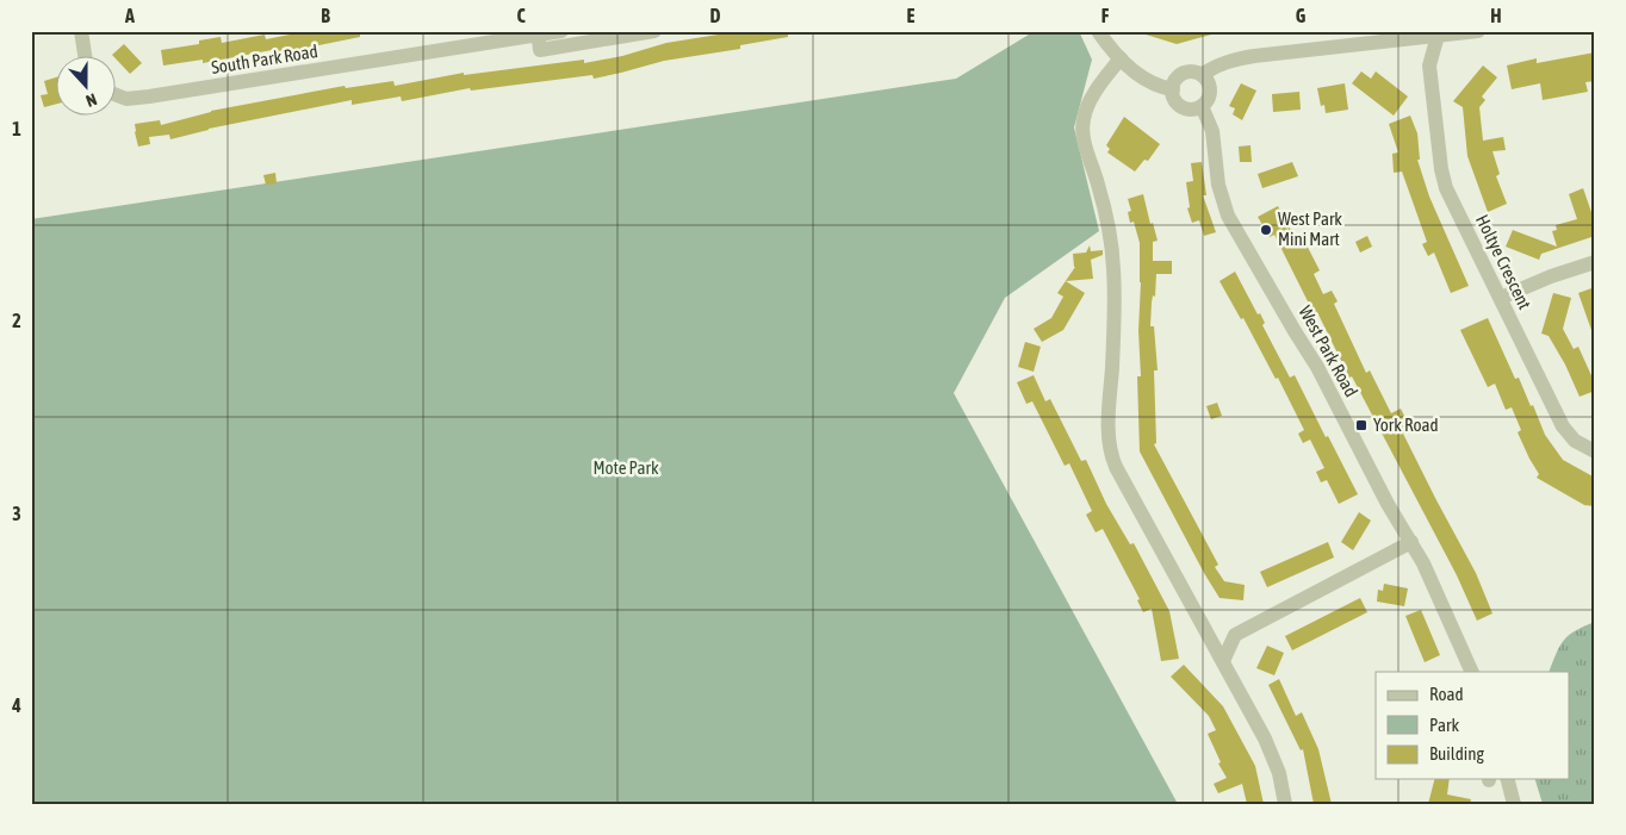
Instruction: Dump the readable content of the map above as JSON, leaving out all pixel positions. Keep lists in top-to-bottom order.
{
  "streets": {
    "street": ["South Park Road", "Holtye Crescent", "West Park Road"]
  },
  "parks": ["Mote Park"],
  "places": {
    "other": ["West Park Mini Mart"],
    "transit": ["York Road"]
  },
  "legend": ["Road", "Park", "Building"],
  "north": "bottom",
  "grid": {
    "columns": [
      "A",
      "B",
      "C",
      "D",
      "E",
      "F",
      "G",
      "H"
    ],
    "rows": [
      "1",
      "2",
      "3",
      "4"
    ]
  }
}
